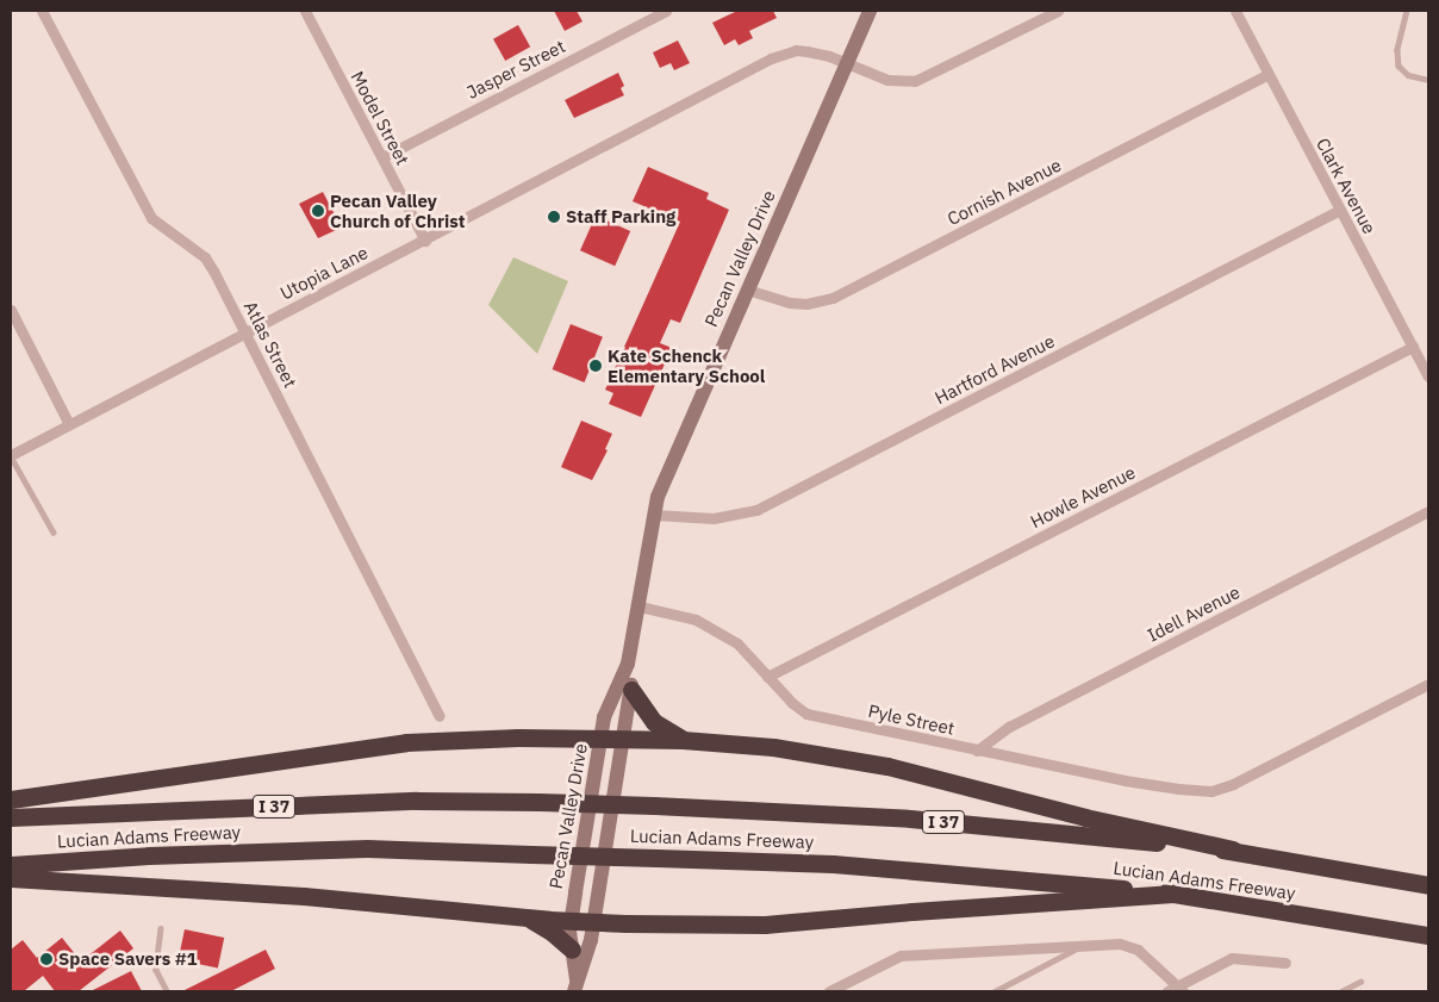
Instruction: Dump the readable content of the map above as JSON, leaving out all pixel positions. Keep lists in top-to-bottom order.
{
  "streets": {
    "highway": ["I 37", "Lucian Adams Freeway"],
    "main road": ["Pecan Valley Drive"],
    "street": [
      "Jasper Street",
      "Model Street",
      "Clark Avenue",
      "Cornish Avenue",
      "Utopia Lane",
      "Atlas Street",
      "Hartford Avenue",
      "Howle Avenue",
      "Idell Avenue",
      "Pyle Street"
    ]
  },
  "crossings": [
    ["Jasper Street", "Model Street"],
    ["Model Street", "Utopia Lane"],
    ["Clark Avenue", "Cornish Avenue"],
    ["Clark Avenue", "Hartford Avenue"],
    ["Clark Avenue", "Howle Avenue"],
    ["Cornish Avenue", "Pecan Valley Drive"],
    ["Pecan Valley Drive", "Utopia Lane"],
    ["Pecan Valley Drive", "Hartford Avenue"],
    ["Pecan Valley Drive", "Pyle Street"],
    ["Utopia Lane", "Atlas Street"],
    ["Howle Avenue", "Pyle Street"],
    ["Idell Avenue", "Pyle Street"]
  ],
  "places": [
    "Pecan Valley Church of Christ",
    "Staff Parking",
    "Kate Schenck Elementary School",
    "Space Savers #1"
  ]
}
